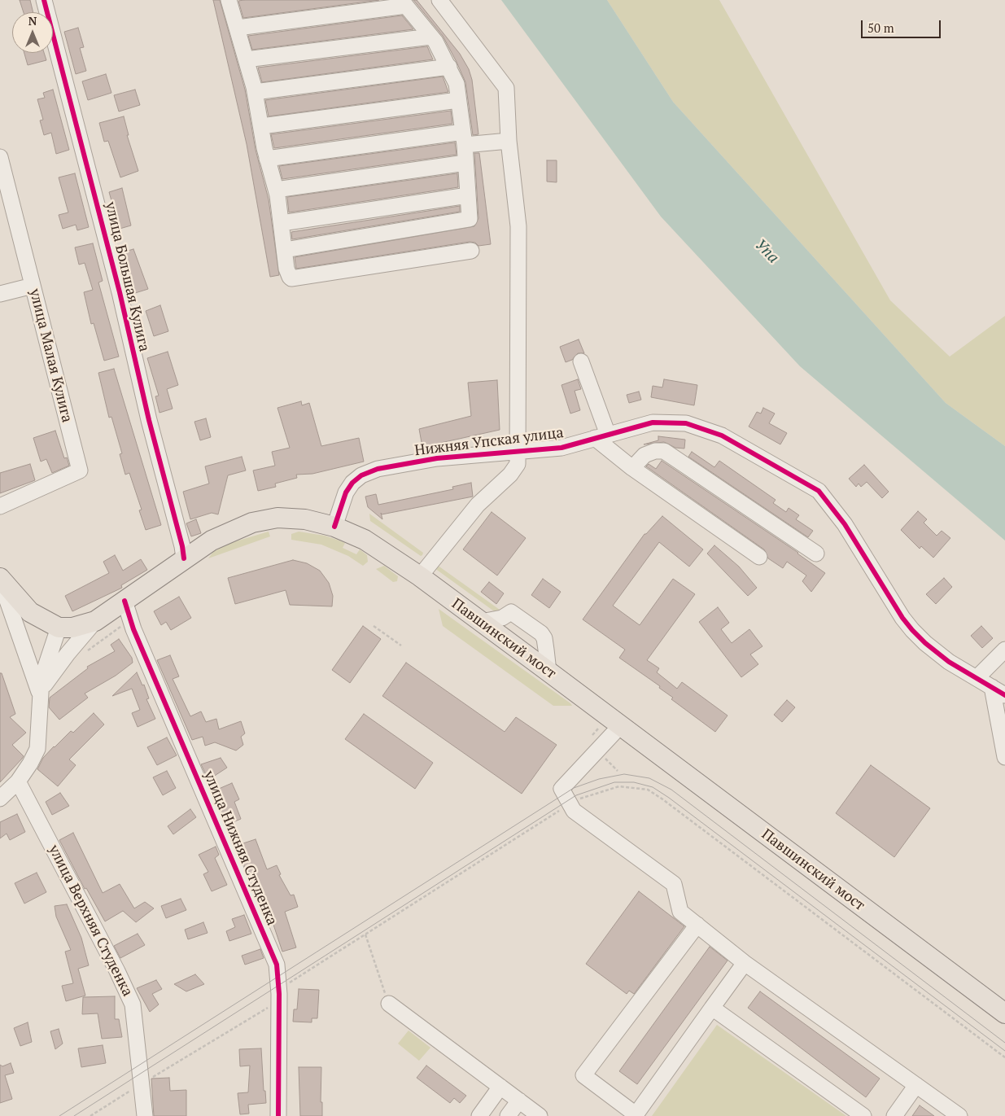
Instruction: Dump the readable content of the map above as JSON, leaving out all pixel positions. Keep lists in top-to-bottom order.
{
  "streets": {
    "main road": ["Павшинский мост"],
    "street": [
      "улица Большая Кулига",
      "улица Малая Кулига",
      "Нижняя Упская улица",
      "улица Нижняя Cтуденкa",
      "улица Верхняя Студенка"
    ]
  },
  "crossings": [
    ["улица Большая Кулига", "Павшинский мост"],
    ["Нижняя Упская улица", "Павшинский мост"],
    ["Павшинский мост", "улица Нижняя Cтуденкa"]
  ],
  "water": ["Упа"],
  "scale_bar": "50 m",
  "north": "top"
}
